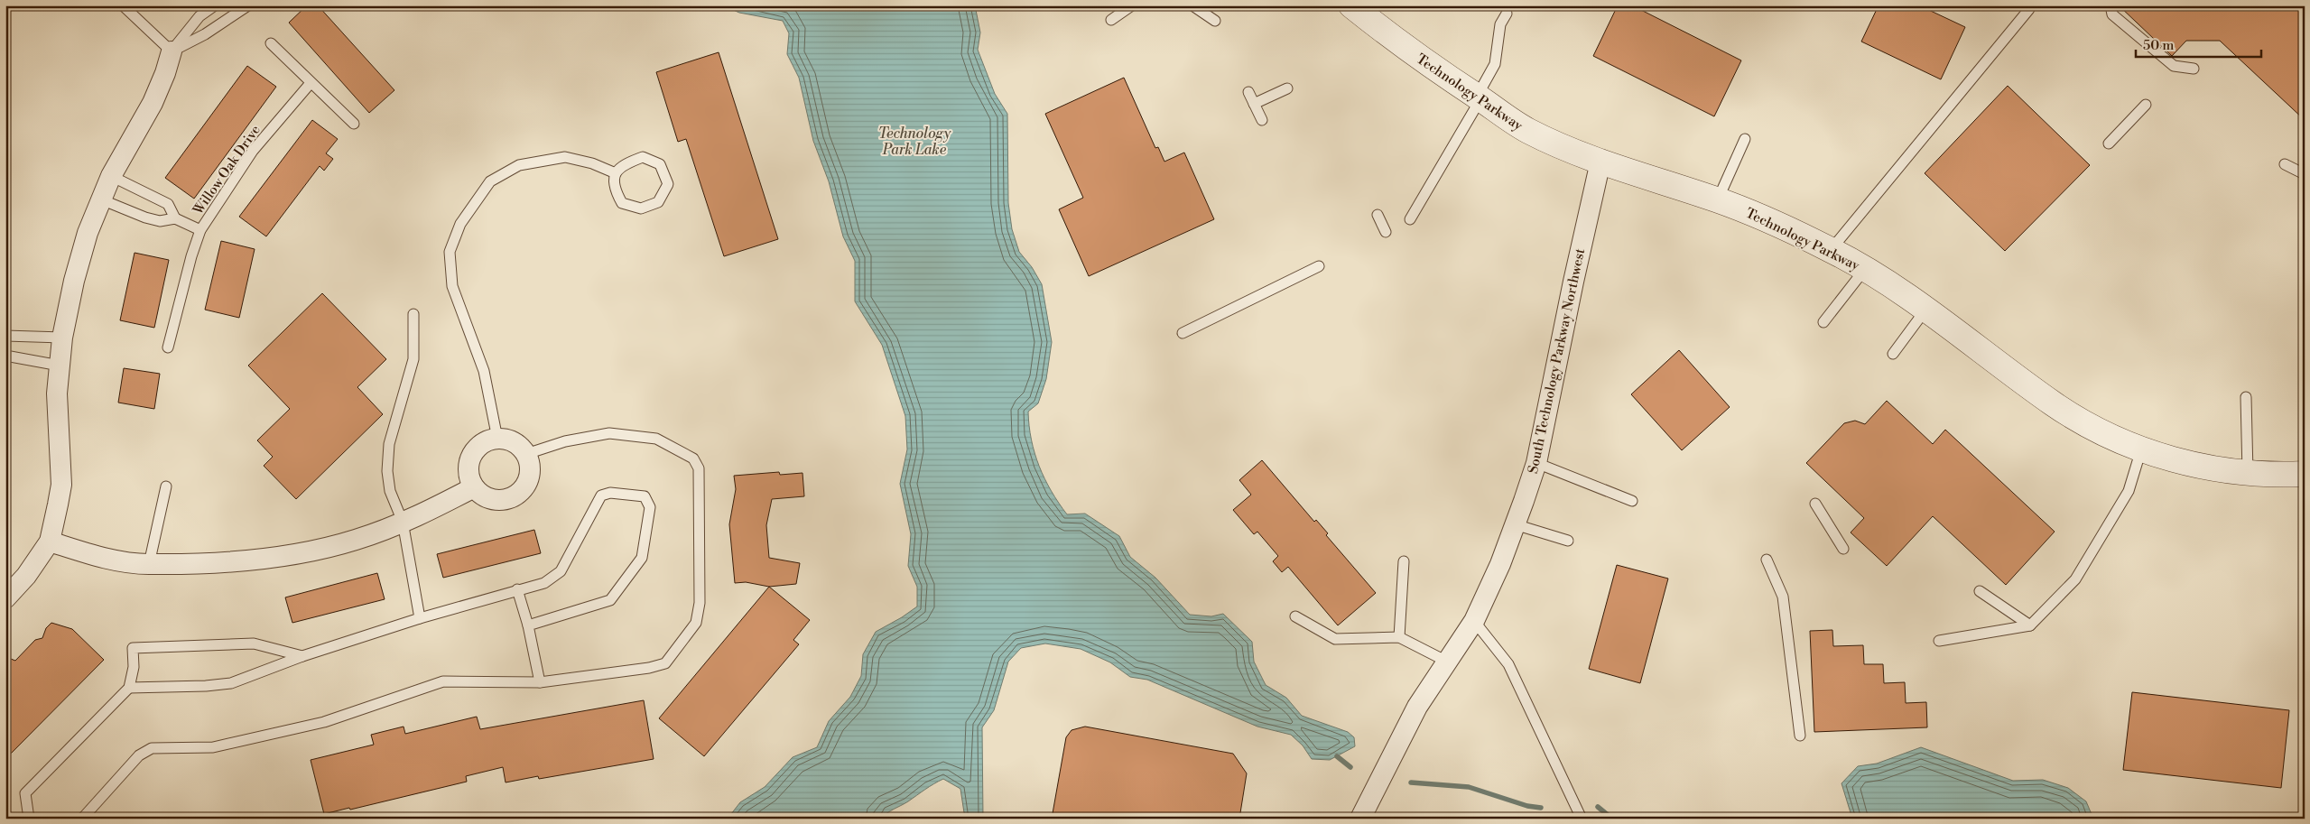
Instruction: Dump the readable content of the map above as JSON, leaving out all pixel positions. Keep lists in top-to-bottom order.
{
  "streets": {
    "street": ["Technology Parkway", "South Technology Parkway Northwest"],
    "lane": ["Willow Oak Drive"]
  },
  "crossings": [
    ["Technology Parkway", "South Technology Parkway Northwest"]
  ],
  "water": ["Technology Park Lake"],
  "scale_bar": "50 m"
}
